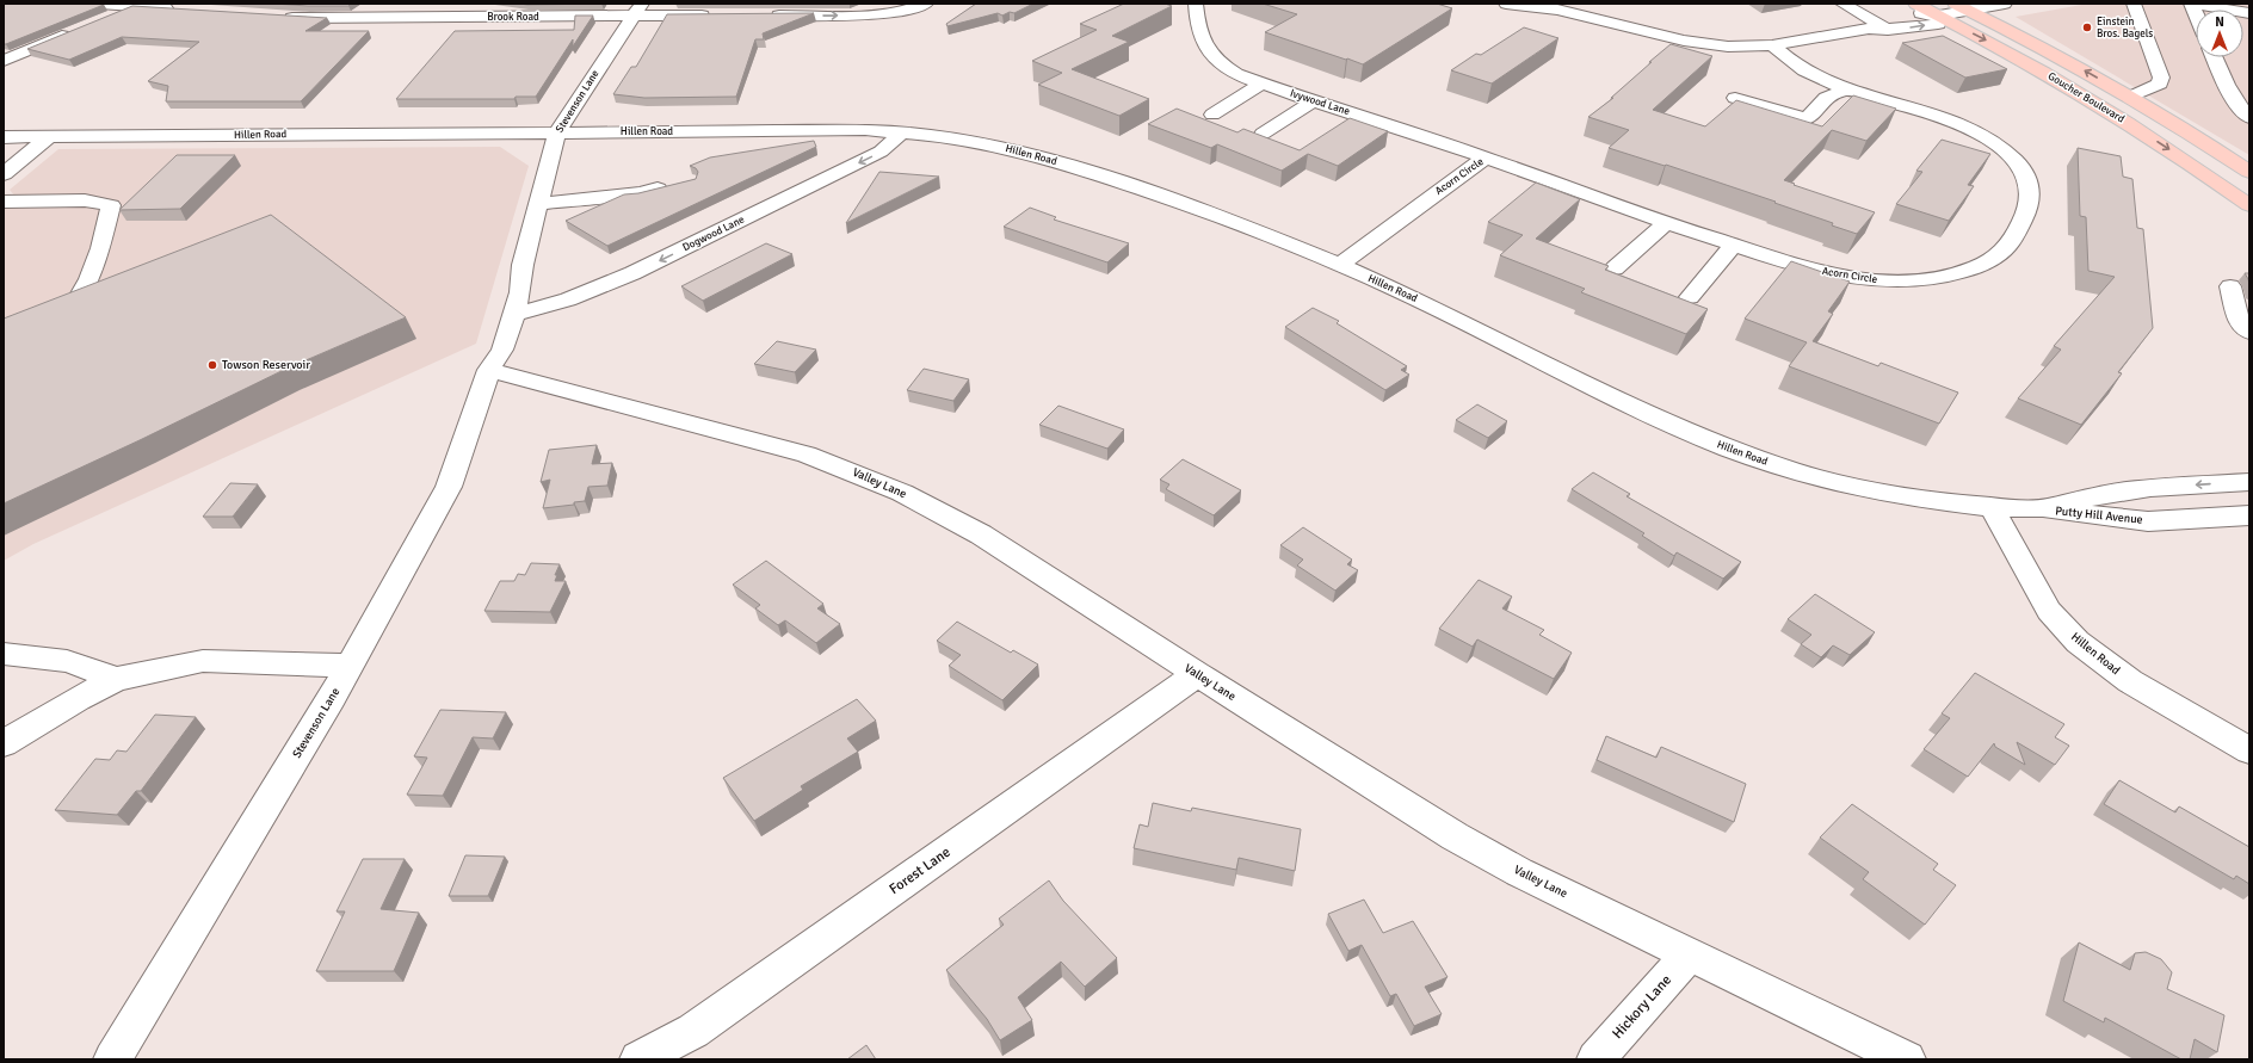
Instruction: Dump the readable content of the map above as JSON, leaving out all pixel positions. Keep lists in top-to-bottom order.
{
  "streets": {
    "main road": ["Goucher Boulevard"],
    "street": [
      "Brook Road",
      "Stevenson Lane",
      "Ivywood Lane",
      "Hillen Road",
      "Acorn Circle",
      "Dogwood Lane",
      "Valley Lane",
      "Putty Hill Avenue",
      "Forest Lane",
      "Hickory Lane"
    ]
  },
  "crossings": [
    ["Brook Road", "Stevenson Lane"],
    ["Stevenson Lane", "Hillen Road"],
    ["Stevenson Lane", "Dogwood Lane"],
    ["Stevenson Lane", "Valley Lane"],
    ["Ivywood Lane", "Acorn Circle"],
    ["Hillen Road", "Acorn Circle"],
    ["Hillen Road", "Dogwood Lane"],
    ["Hillen Road", "Putty Hill Avenue"],
    ["Valley Lane", "Forest Lane"],
    ["Valley Lane", "Hickory Lane"]
  ],
  "places": ["Einstein Bros. Bagels", "Towson Reservoir"],
  "north": "top"
}
